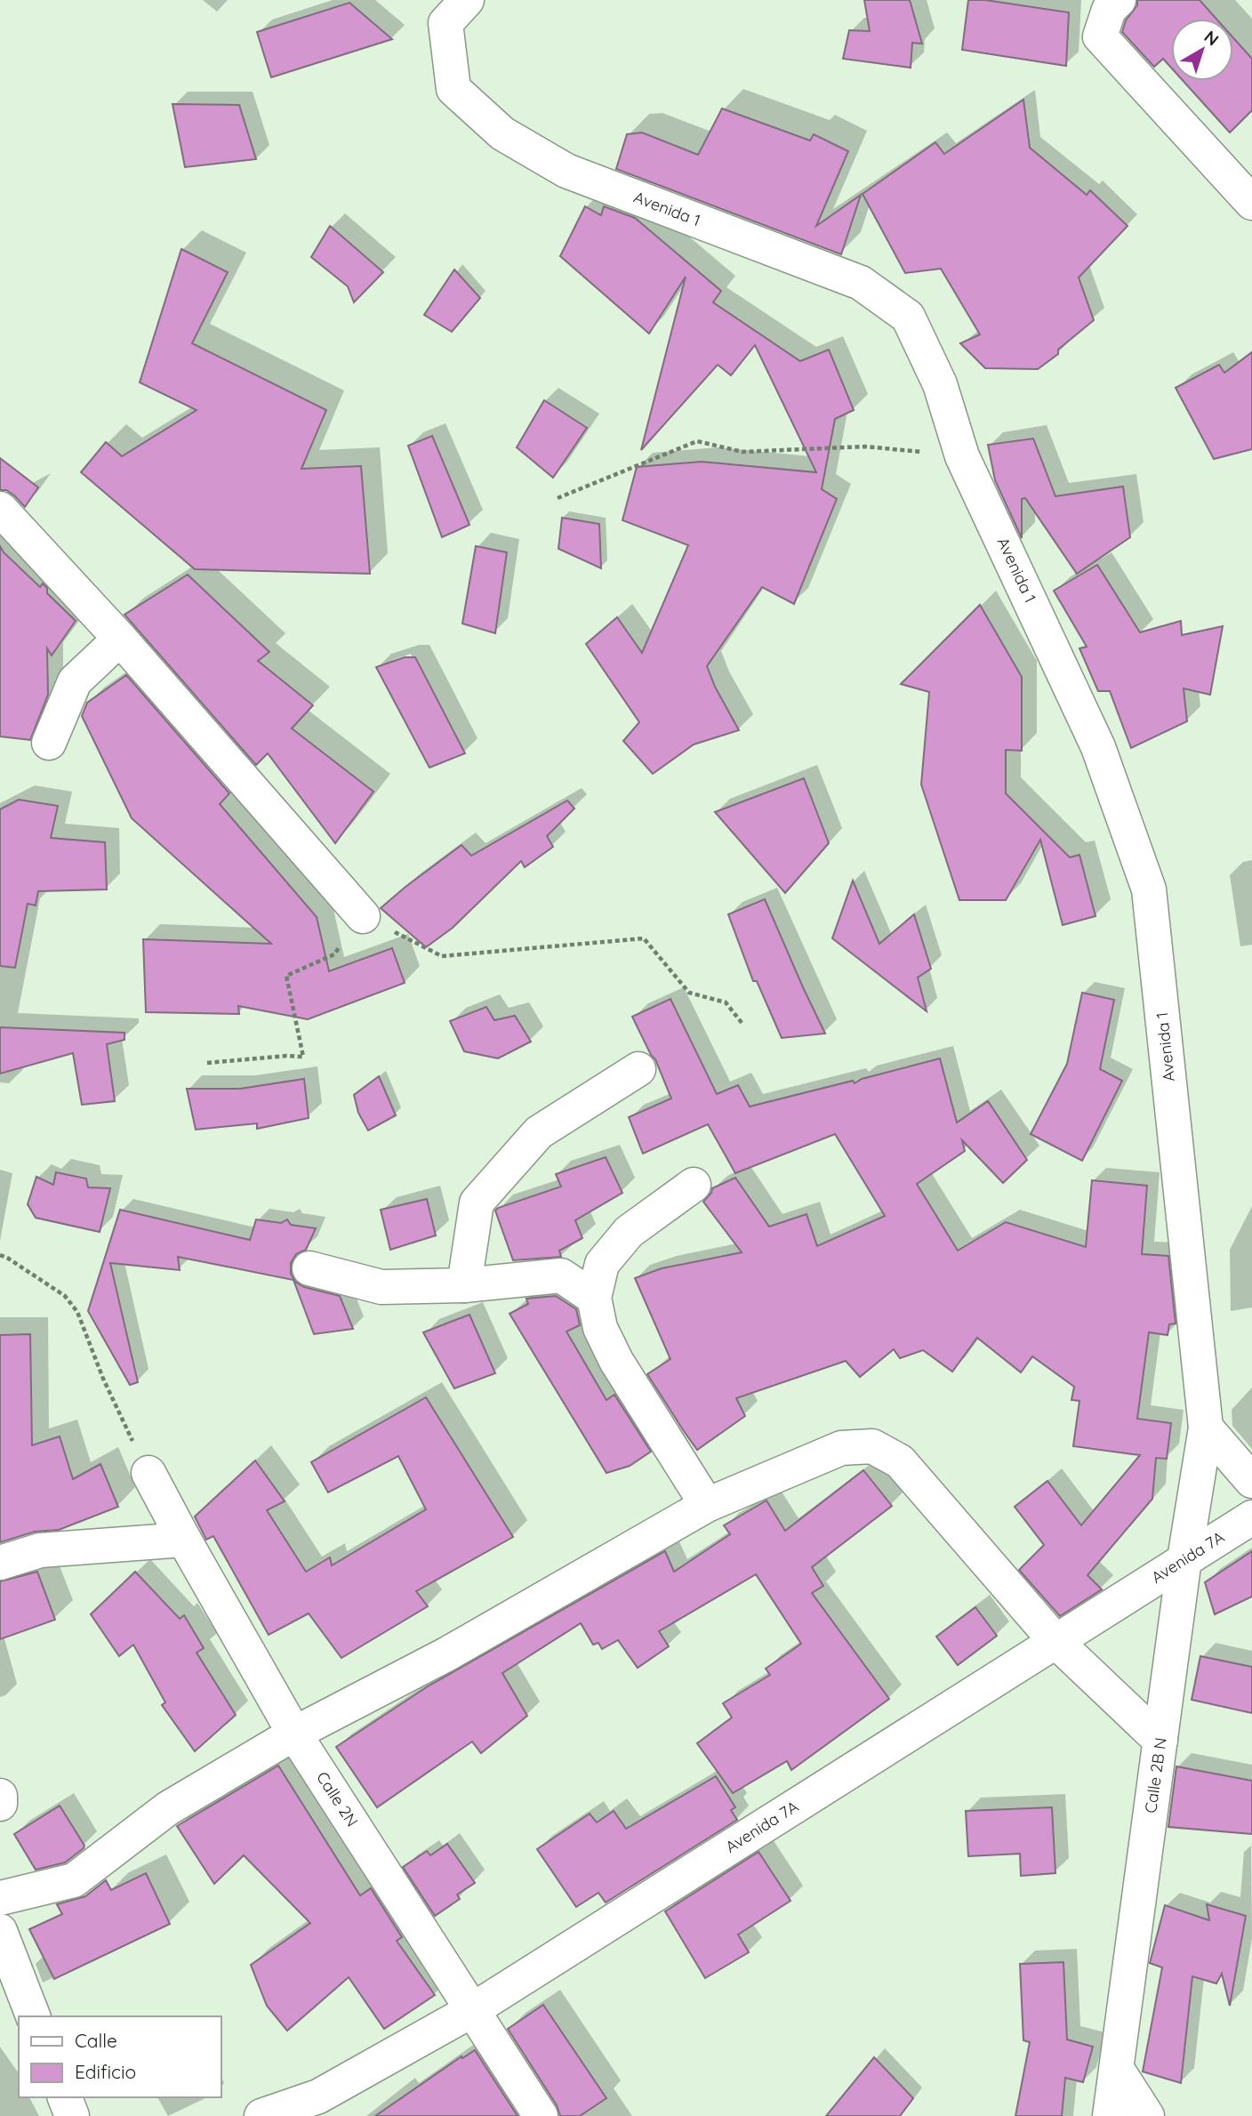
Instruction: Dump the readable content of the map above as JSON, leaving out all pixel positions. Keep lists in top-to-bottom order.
{
  "streets": {
    "street": [
      "Avenida 1",
      "Avenida 7A",
      "Calle 2B N",
      "Calle 2N"
    ]
  },
  "crossings": [
    ["Avenida 1", "Calle 2B N"],
    ["Avenida 7A", "Calle 2B N"],
    ["Avenida 7A", "Calle 2N"]
  ],
  "legend": ["Calle", "Edificio"],
  "north": "top right"
}
